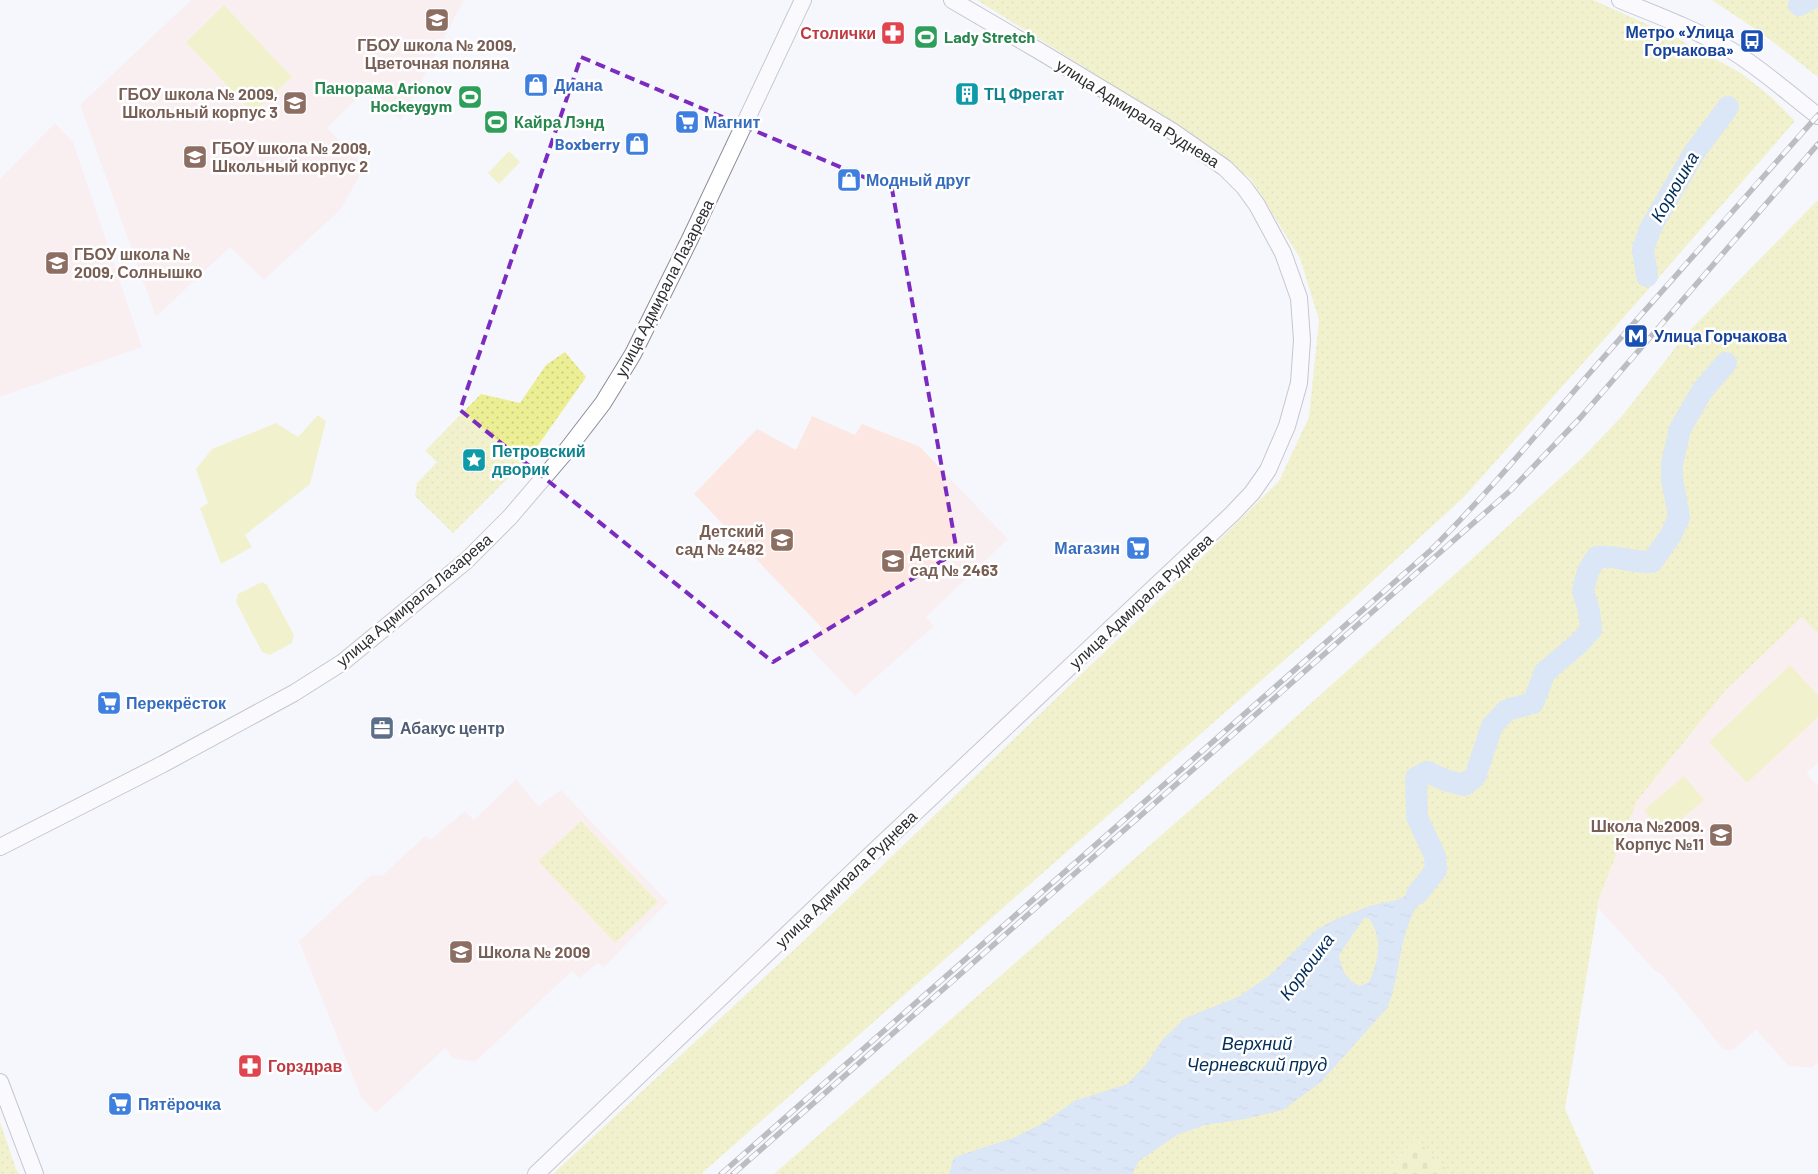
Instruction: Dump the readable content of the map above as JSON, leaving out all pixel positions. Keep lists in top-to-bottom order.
{
  "streets": {
    "street": ["улица Адмирала Руднева", "улица Адмирала Лазарева"]
  },
  "water": ["Корюшка", "Верхний Черневский пруд"],
  "places": {
    "school or university": [
      "ГБОУ школа № 2009, Цветочная поляна",
      "ГБОУ школа № 2009, Школьный корпус 3",
      "ГБОУ школа № 2009, Школьный корпус 2",
      "ГБОУ школа № 2009, Солнышко",
      "Детский сад № 2482",
      "Детский сад № 2463",
      "Школа №2009. Корпус №11",
      "Школа № 2009"
    ],
    "pharmacy": ["Столички", "Горздрав"],
    "sports": ["Lady Stretch", "Панорама Arionov Hockeygym", "Кайра Лэнд"],
    "bus stop": ["Метро «Улица Горчакова»"],
    "shop": ["Диана", "Boxberry", "Модный друг"],
    "building": ["ТЦ Фрегат"],
    "supermarket": [
      "Магнит",
      "Магазин",
      "Перекрёсток",
      "Пятёрочка"
    ],
    "metro station": ["Улица Горчакова"],
    "place": ["Петровский дворик"],
    "office": ["Абакус центр"]
  }
}
